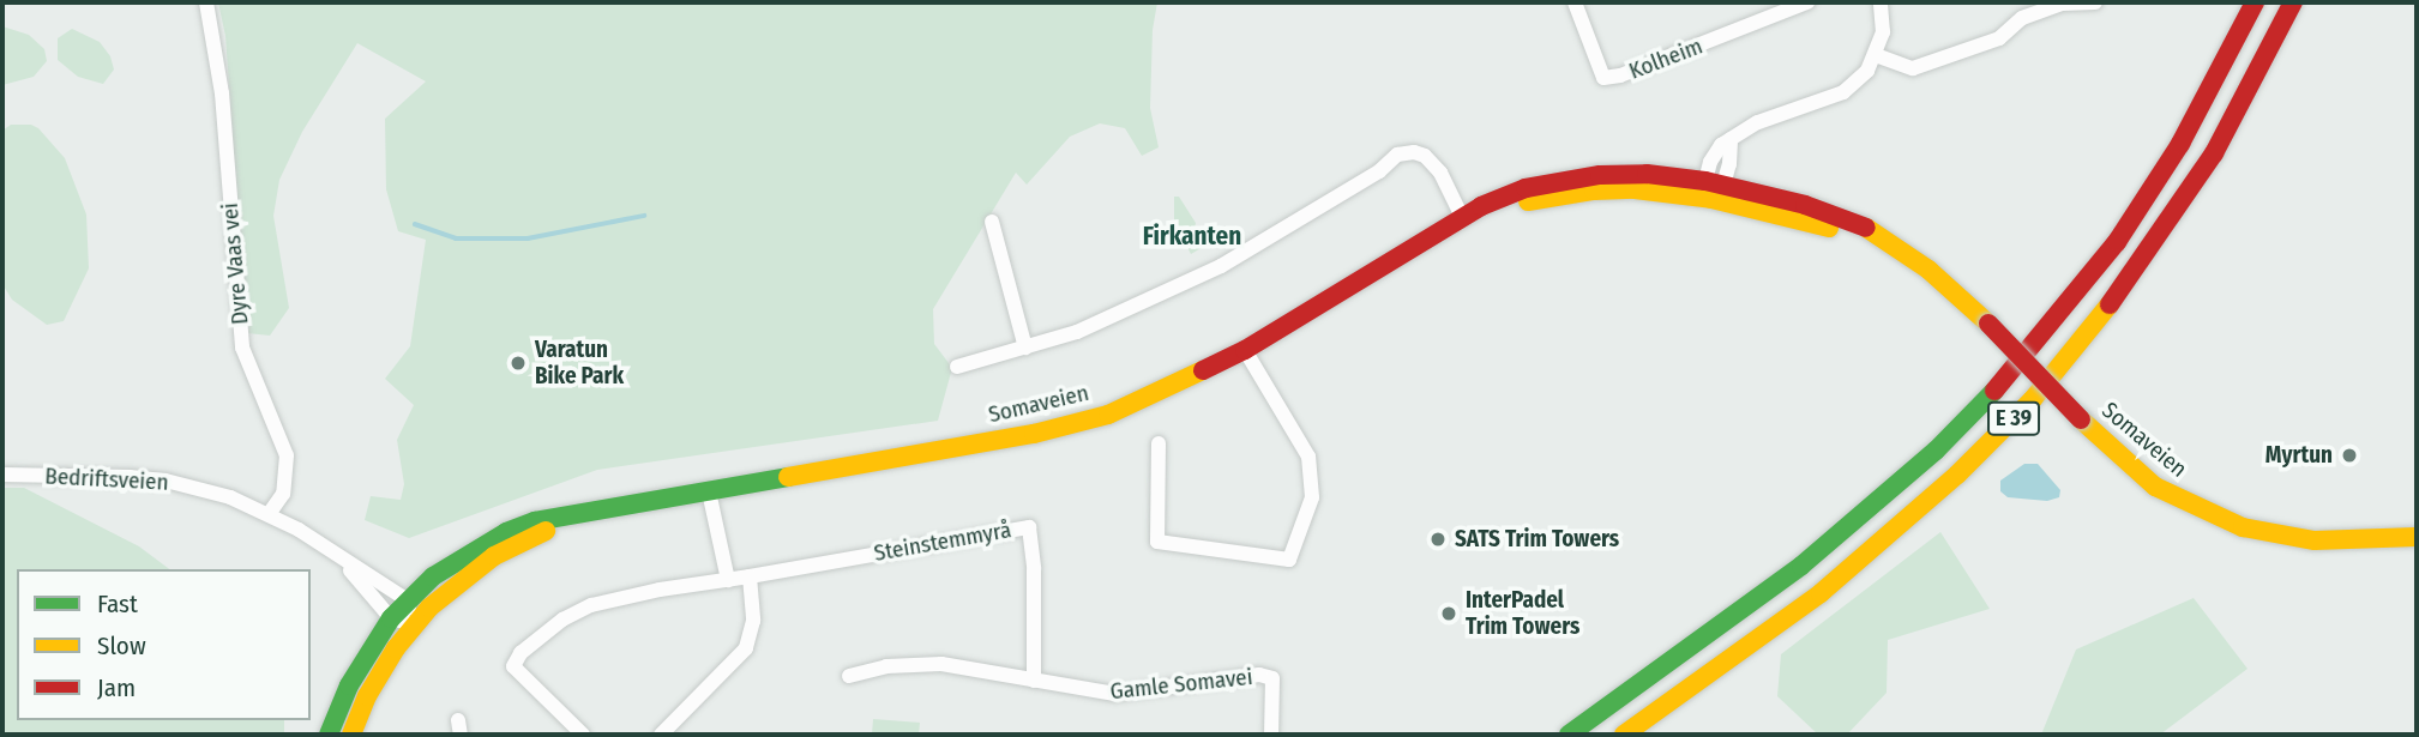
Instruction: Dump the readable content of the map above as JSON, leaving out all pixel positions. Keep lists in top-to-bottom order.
{
  "streets": {
    "main road": ["Somaveien", "E 39"],
    "street": [
      "Kolheim",
      "Dyre Vaas vei",
      "Bedriftsveien",
      "Steinstemmyrå",
      "Gamle Somavei"
    ]
  },
  "crossings": [
    ["Dyre Vaas vei", "Bedriftsveien"],
    ["Somaveien", "Bedriftsveien"],
    ["Steinstemmyrå", "Gamle Somavei"]
  ],
  "districts": ["Firkanten"],
  "places": [
    "Varatun Bike Park",
    "Myrtun",
    "SATS Trim Towers",
    "InterPadel Trim Towers"
  ],
  "legend": ["Fast", "Slow", "Jam"]
}
